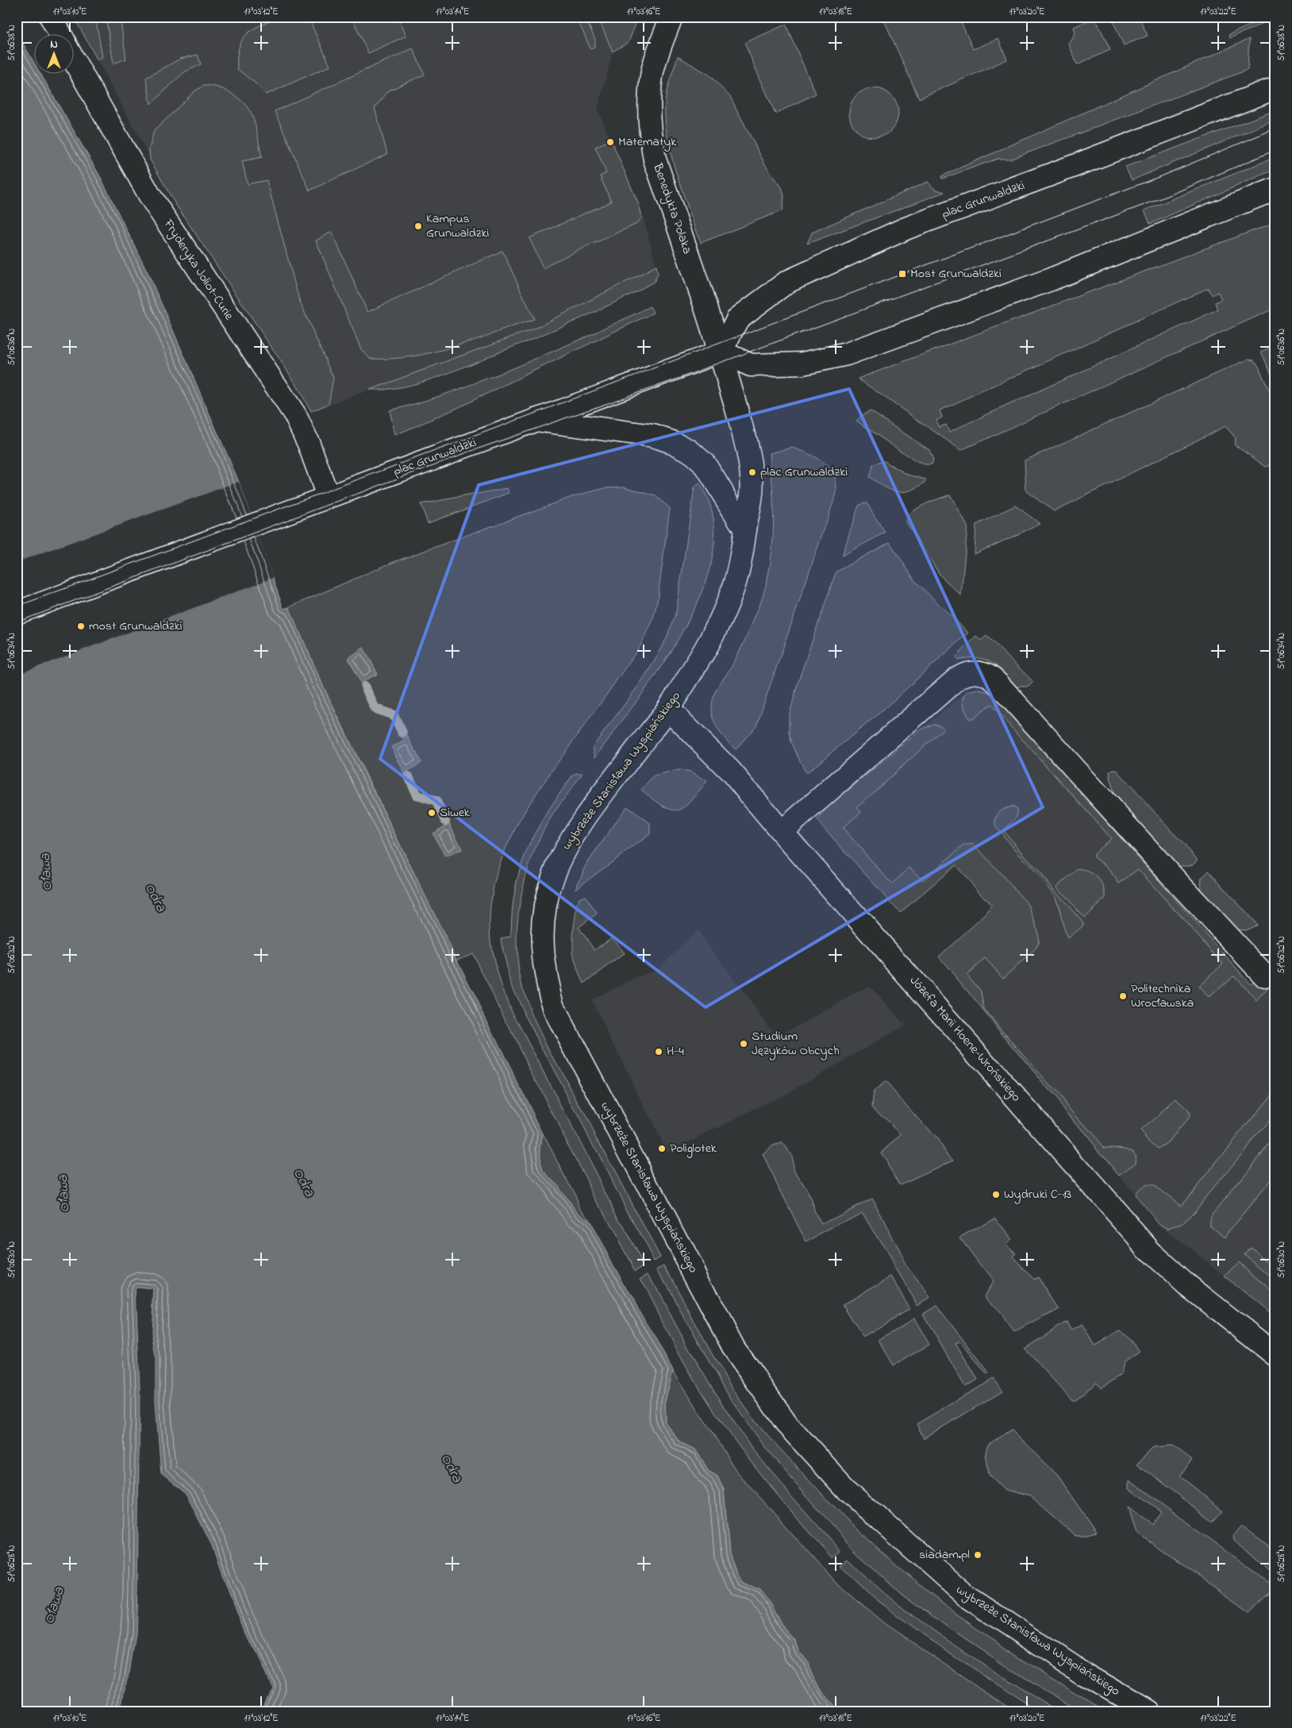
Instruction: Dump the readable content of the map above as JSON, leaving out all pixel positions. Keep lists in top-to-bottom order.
{
  "streets": {
    "street": [
      "plac Grunwaldzki",
      "Benedykta Polaka",
      "Fryderyka Joliot-Curie",
      "wybrzeże Stanisława Wyspiańskiego",
      "Józefa Marii Hoene-Wrońskiego"
    ]
  },
  "crossings": [
    ["plac Grunwaldzki", "Benedykta Polaka"],
    ["plac Grunwaldzki", "Fryderyka Joliot-Curie"],
    ["plac Grunwaldzki", "wybrzeże Stanisława Wyspiańskiego"],
    ["Benedykta Polaka", "wybrzeże Stanisława Wyspiańskiego"],
    ["wybrzeże Stanisława Wyspiańskiego", "Józefa Marii Hoene-Wrońskiego"]
  ],
  "water": ["Oława", "Odra"],
  "places": {
    "other": [
      "Matematyk",
      "Kampus Grunwaldzki",
      "plac Grunwaldzki",
      "most Grunwaldzki",
      "Siwek",
      "Politechnika Wrocławska",
      "Studium Języków Obcych",
      "H-4",
      "Poliglotek",
      "Wydruki C-13",
      "siadam.pl"
    ],
    "transit": ["Most Grunwaldzki"]
  },
  "north": "top",
  "coordinates": [
    "17°03'10\"E",
    "17°03'12\"E",
    "17°03'14\"E",
    "17°03'16\"E",
    "17°03'18\"E",
    "17°03'20\"E",
    "17°03'22\"E",
    "51°06'38\"N",
    "51°06'36\"N",
    "51°06'34\"N",
    "51°06'32\"N",
    "51°06'30\"N",
    "51°06'28\"N"
  ]
}
